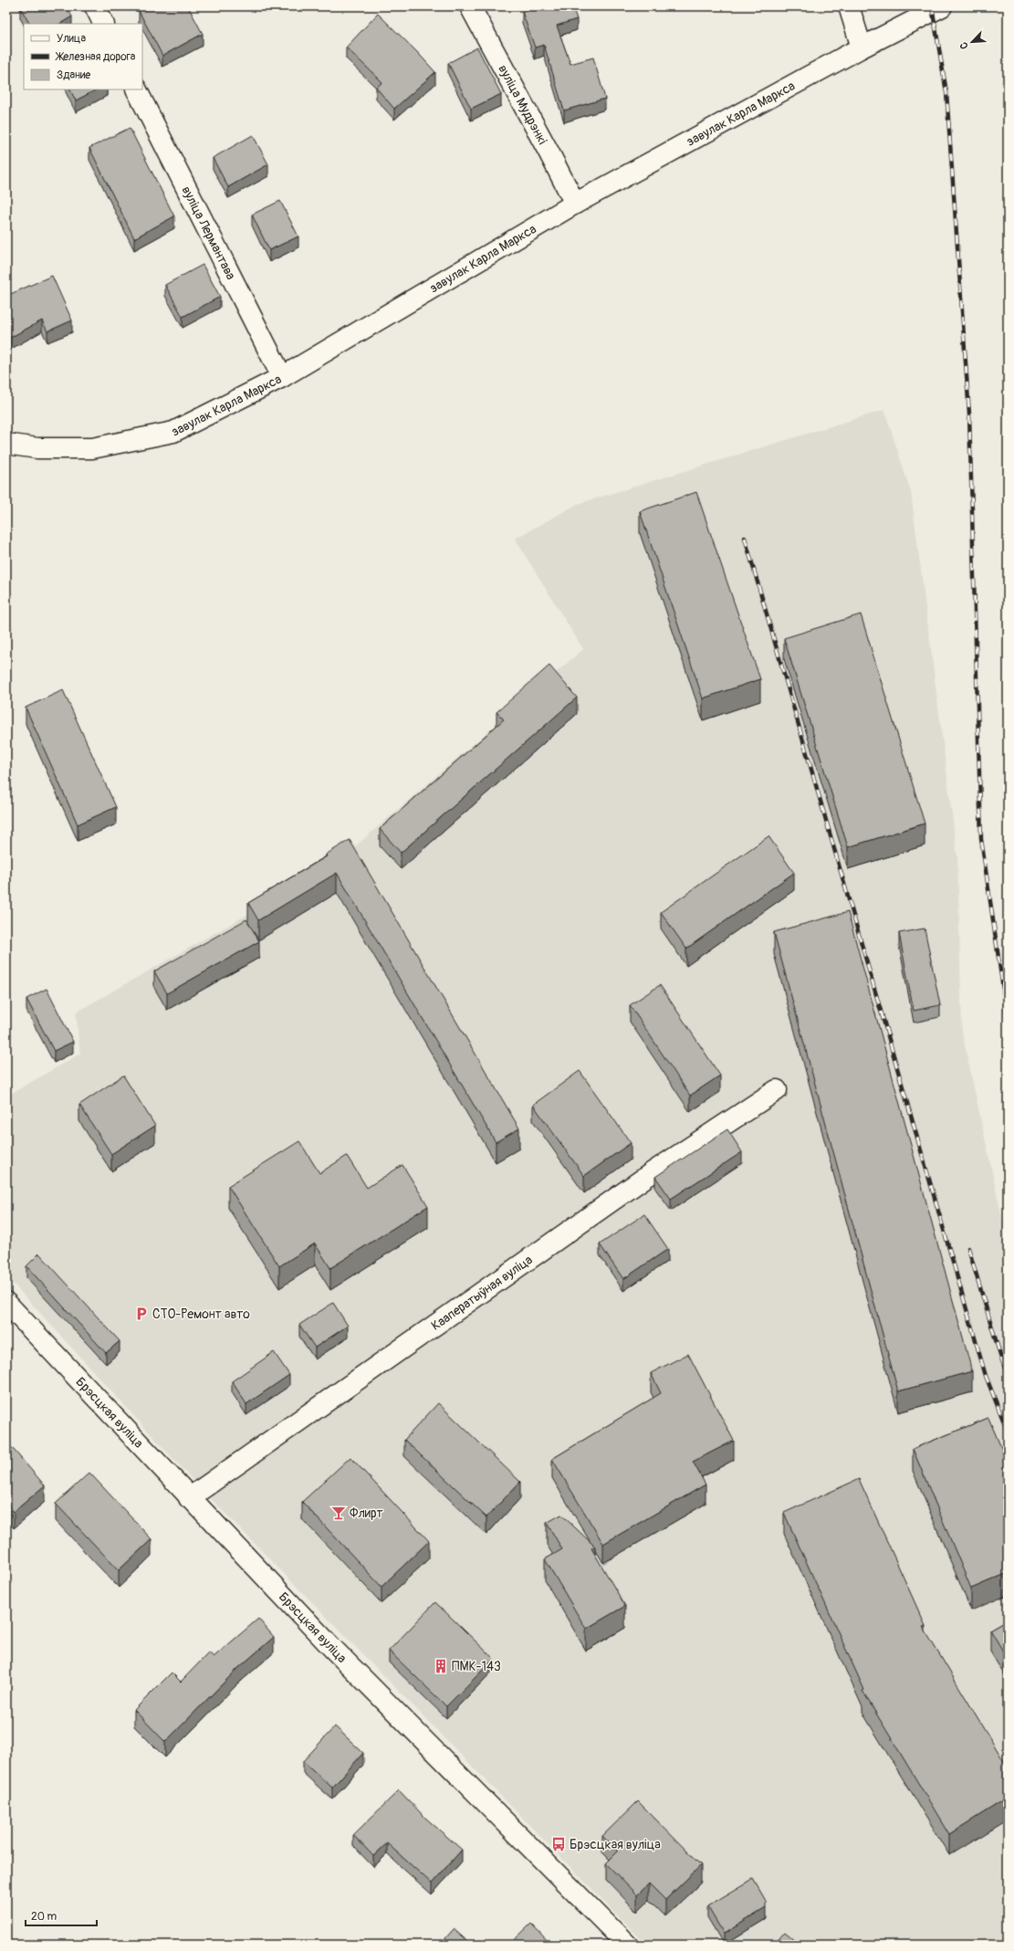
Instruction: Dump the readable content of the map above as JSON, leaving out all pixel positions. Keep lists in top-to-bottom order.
{
  "streets": {
    "street": [
      "вуліца Мудрэнкі",
      "завулак Карла Маркса",
      "вуліца Лермантава",
      "Кааператыўная вуліца",
      "Брэсцкая вуліца"
    ]
  },
  "crossings": [
    ["вуліца Мудрэнкі", "завулак Карла Маркса"],
    ["завулак Карла Маркса", "вуліца Лермантава"],
    ["Кааператыўная вуліца", "Брэсцкая вуліца"]
  ],
  "places": {
    "parking": ["СТО-Ремонт авто"],
    "bar": ["Флирт"],
    "building": ["ПМК-143"],
    "bus stop": ["Брэсцкая вуліца"]
  },
  "legend": ["Улица", "Железная дорога", "Здание"],
  "scale_bar": "20 m",
  "north": "bottom left"
}
